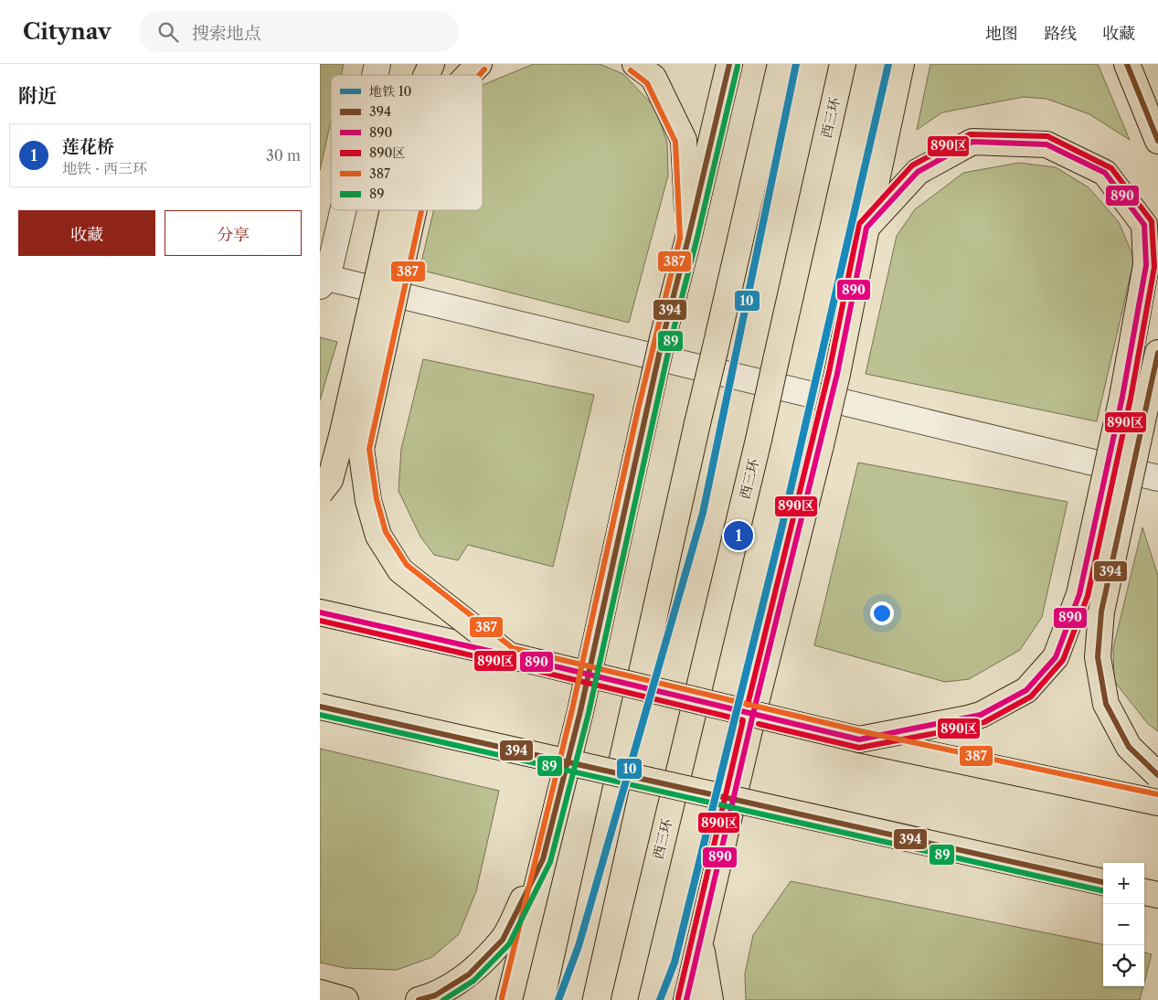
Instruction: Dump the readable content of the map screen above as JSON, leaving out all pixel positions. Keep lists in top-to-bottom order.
{
  "streets": {
    "highway": ["西三环"]
  },
  "lines": [
    "metro line 10",
    "transit line 394",
    "transit line 89",
    "transit line 387",
    "transit line 890区",
    "transit line 890"
  ],
  "legend": [
    "地铁 10",
    "394",
    "890",
    "890区",
    "387",
    "89"
  ],
  "page": {
    "header": "Citynav",
    "search": "搜索地点",
    "nav": ["地图", "路线", "收藏"],
    "heading": "附近",
    "list": [
      {
        "mark": "1",
        "name": "莲花桥",
        "note": "地铁 · 西三环",
        "value": "30 m"
      }
    ],
    "buttons": ["收藏", "分享"],
    "pins": "1",
    "map_buttons": ["+", "−"]
  }
}
